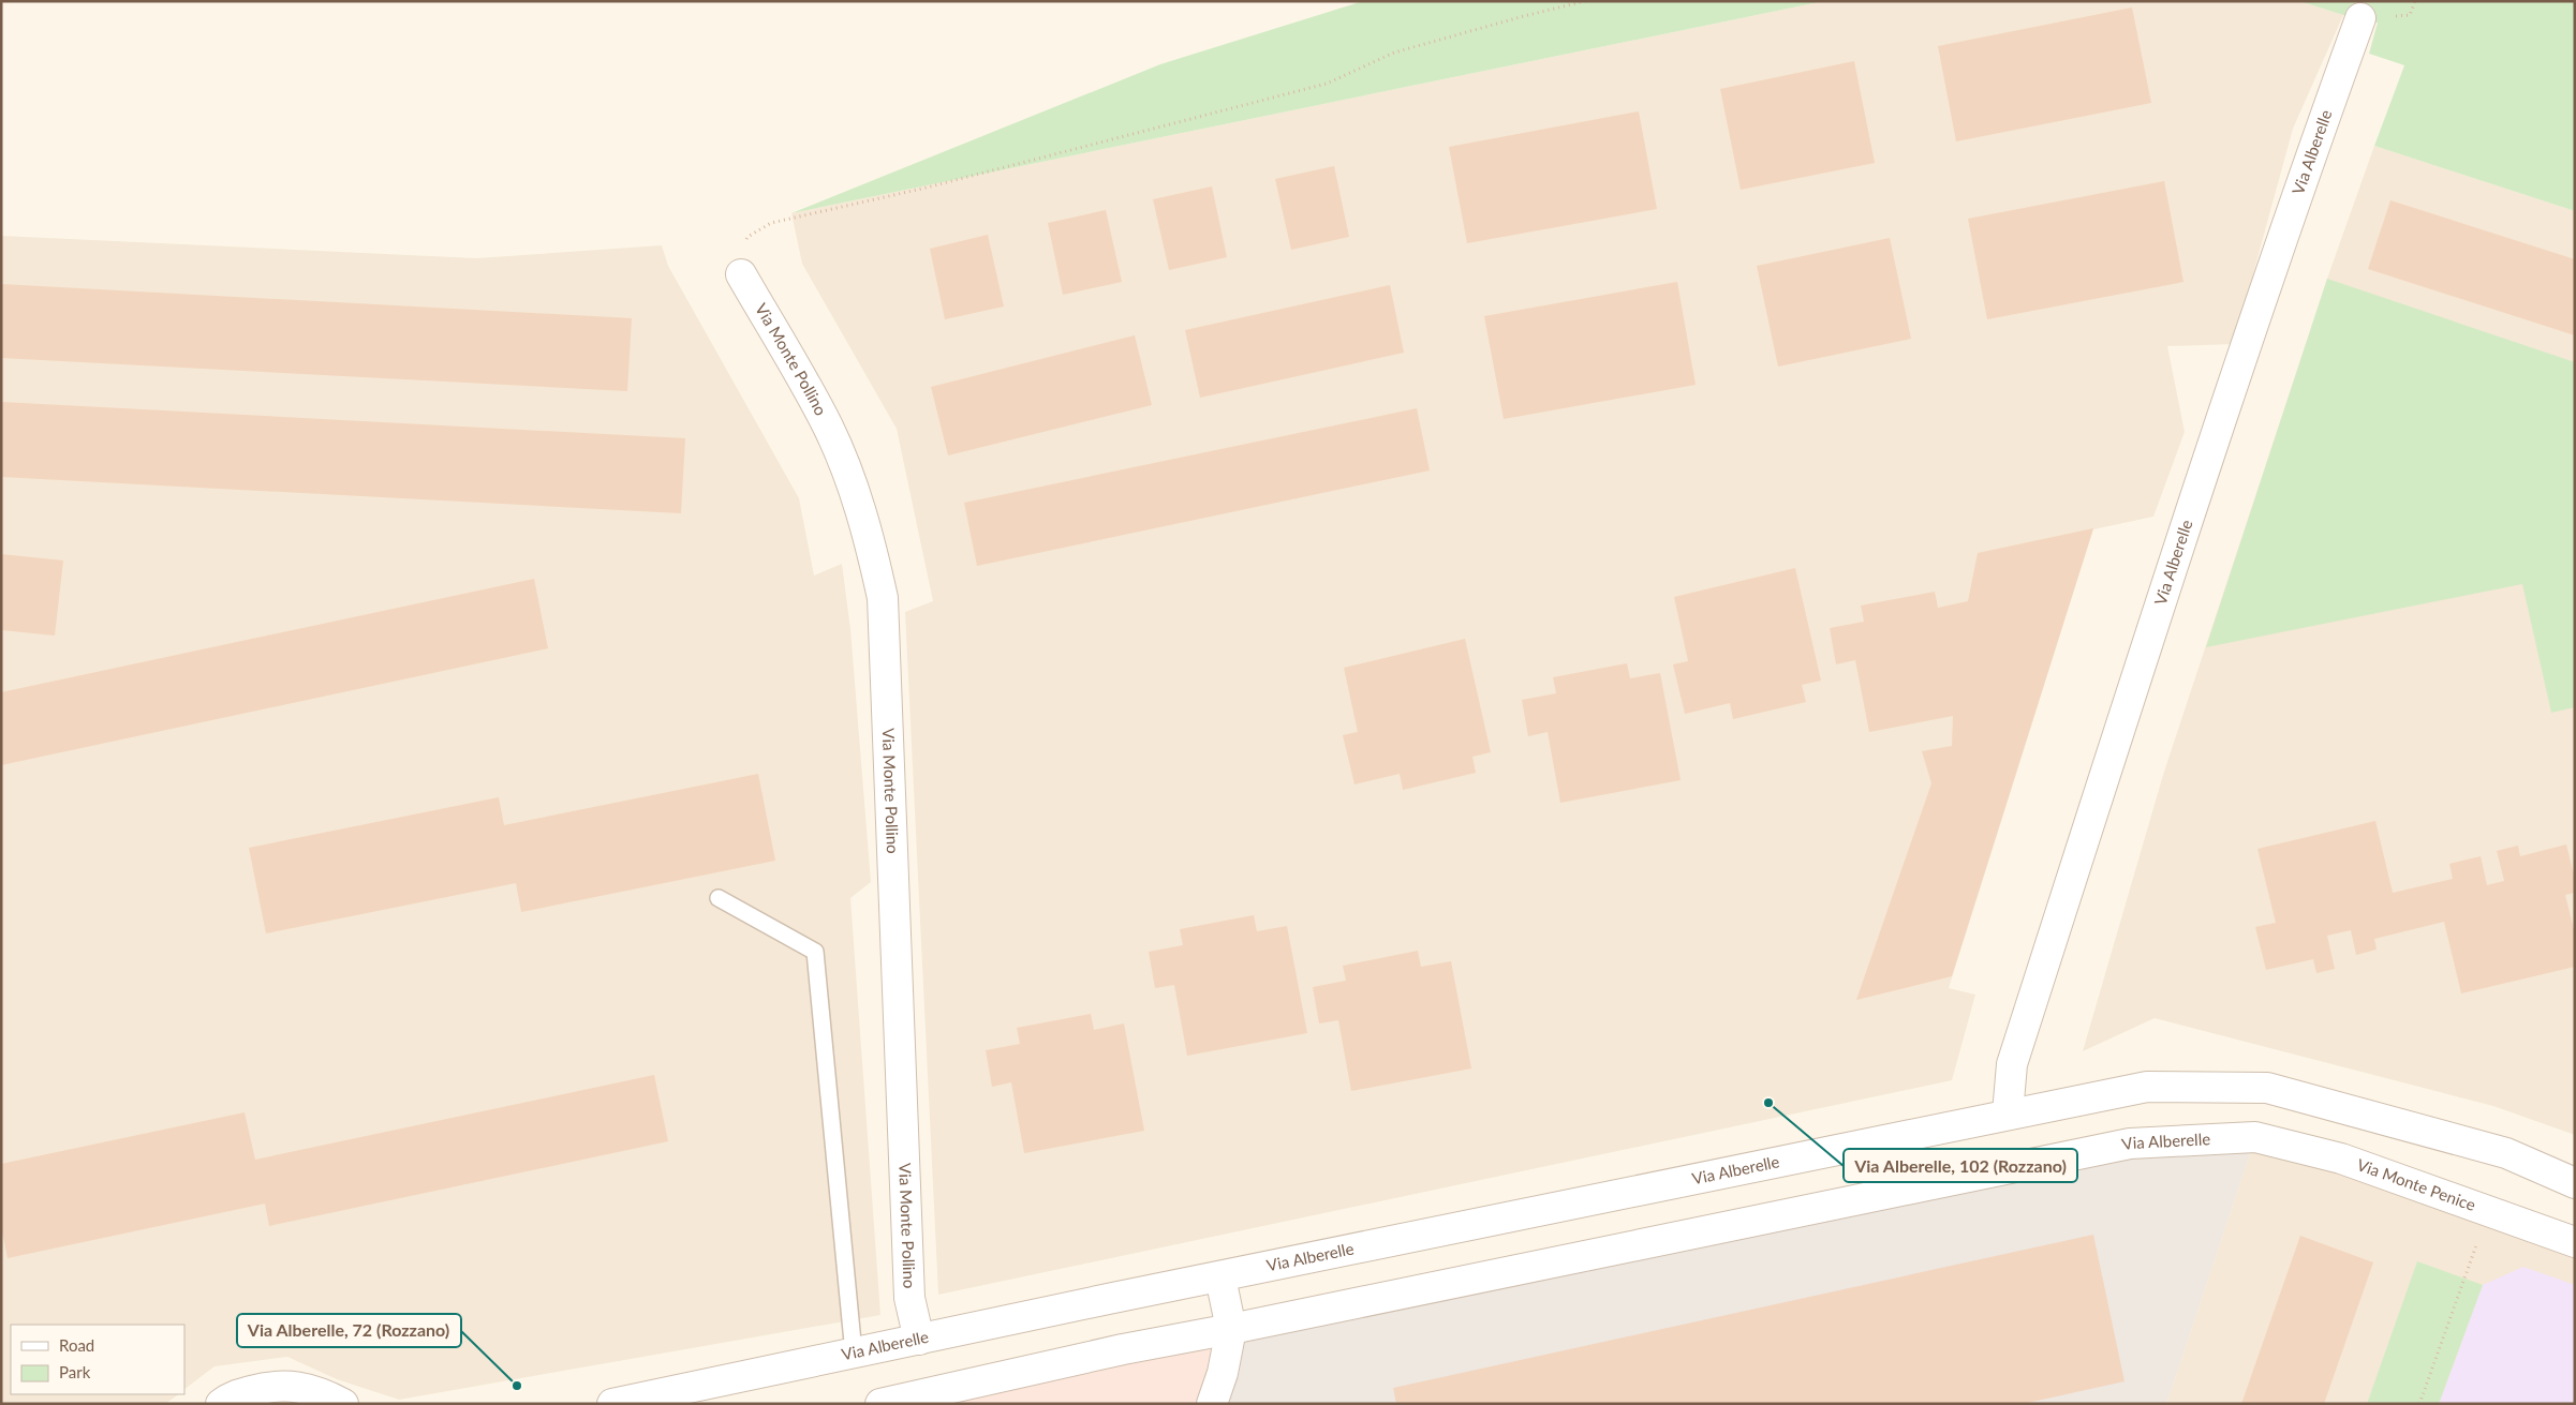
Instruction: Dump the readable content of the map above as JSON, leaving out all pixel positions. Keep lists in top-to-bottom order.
{
  "streets": {
    "street": ["Via Alberelle", "Via Monte Pollino", "Via Monte Penice"]
  },
  "crossings": [
    ["Via Alberelle", "Via Monte Pollino"],
    ["Via Alberelle", "Via Monte Penice"]
  ],
  "places": ["Via Alberelle, 102 (Rozzano)", "Via Alberelle, 72 (Rozzano)"],
  "legend": ["Road", "Park"]
}
